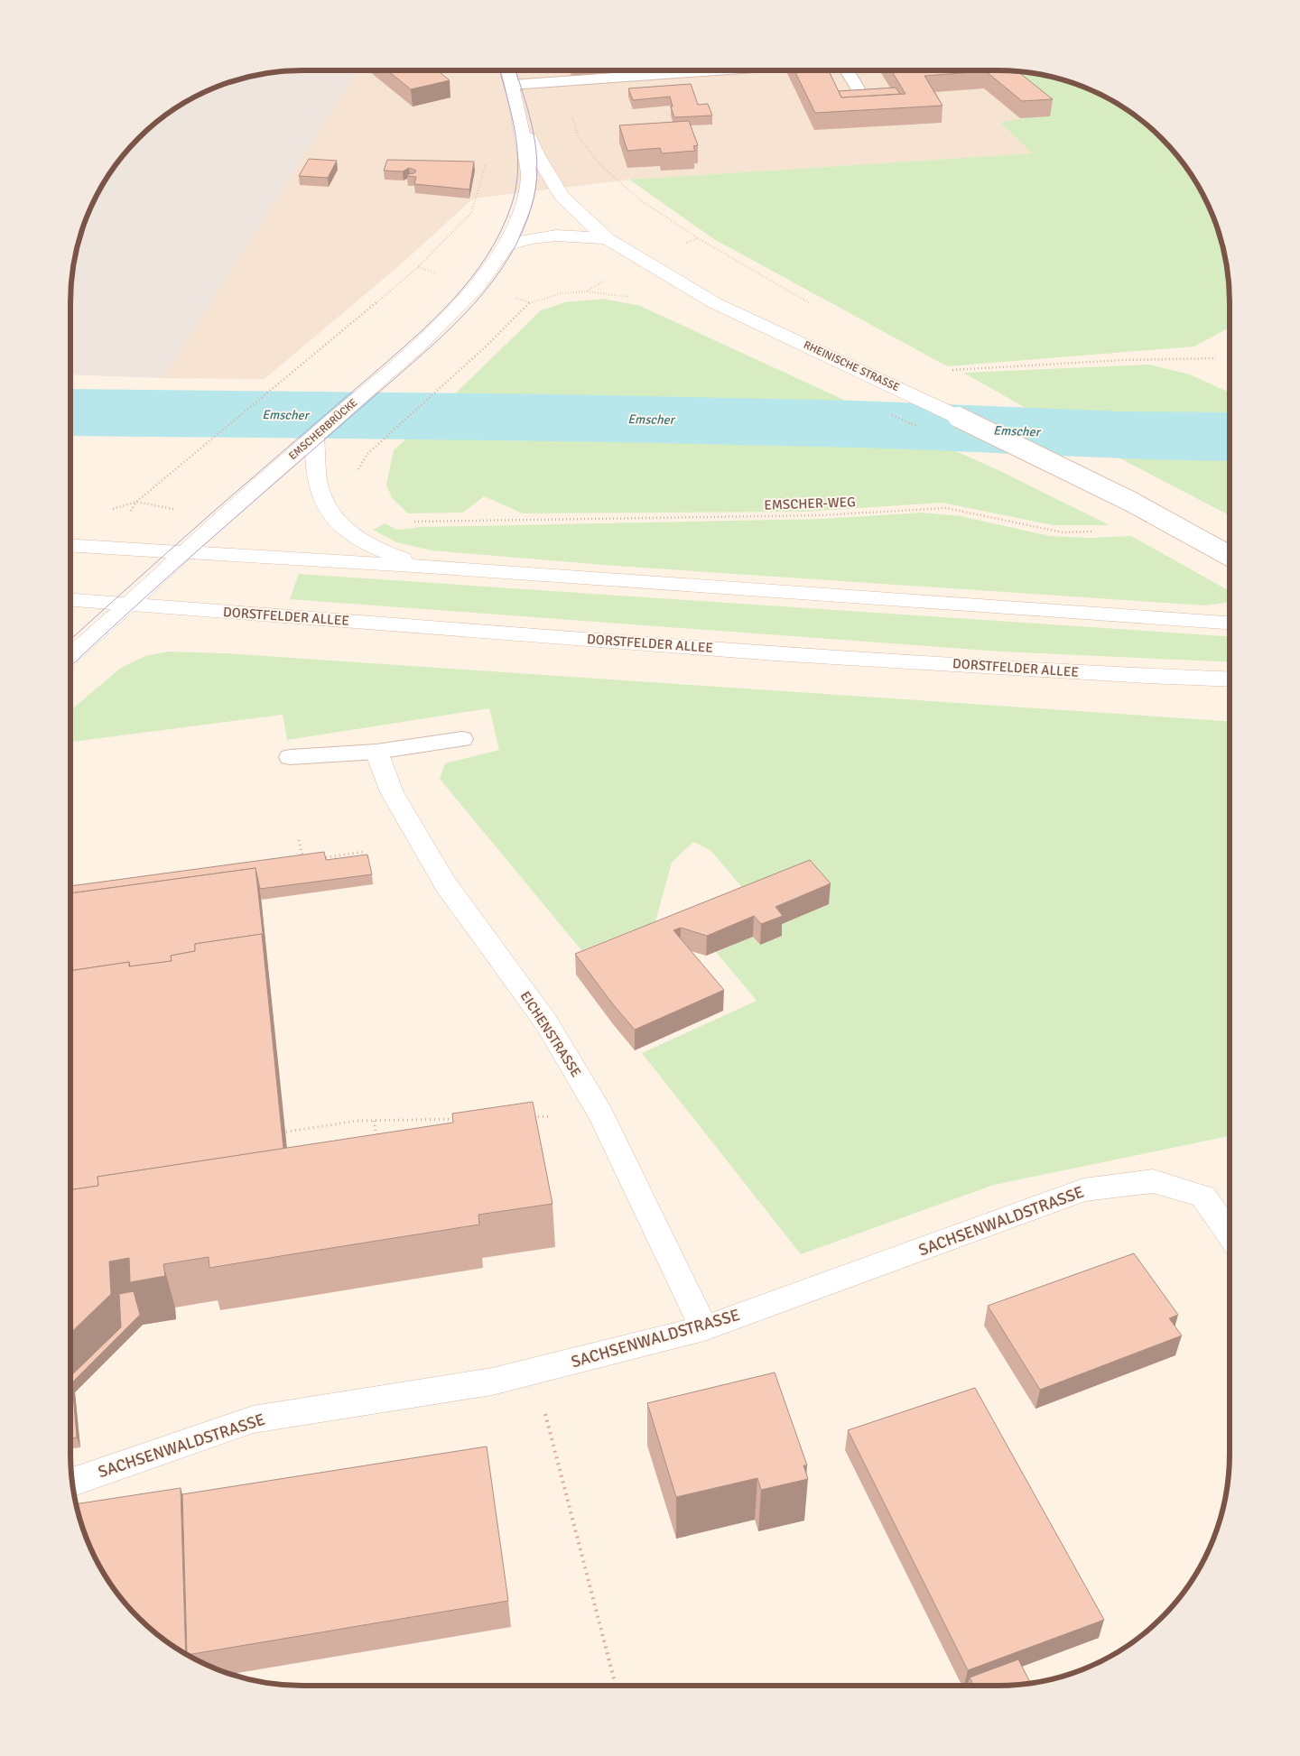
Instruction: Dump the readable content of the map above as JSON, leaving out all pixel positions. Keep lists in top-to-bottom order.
{
  "streets": {
    "main road": [
      "RHEINISCHE STRASSE",
      "EMSCHERBRÜCKE",
      "DORSTFELDER ALLEE",
      "EICHENSTRASSE",
      "SACHSENWALDSTRASSE"
    ],
    "path": ["EMSCHER-WEG"]
  },
  "crossings": [
    ["RHEINISCHE STRASSE", "EMSCHERBRÜCKE"],
    ["EMSCHERBRÜCKE", "DORSTFELDER ALLEE"],
    ["EICHENSTRASSE", "SACHSENWALDSTRASSE"]
  ],
  "water": ["Emscher"]
}
